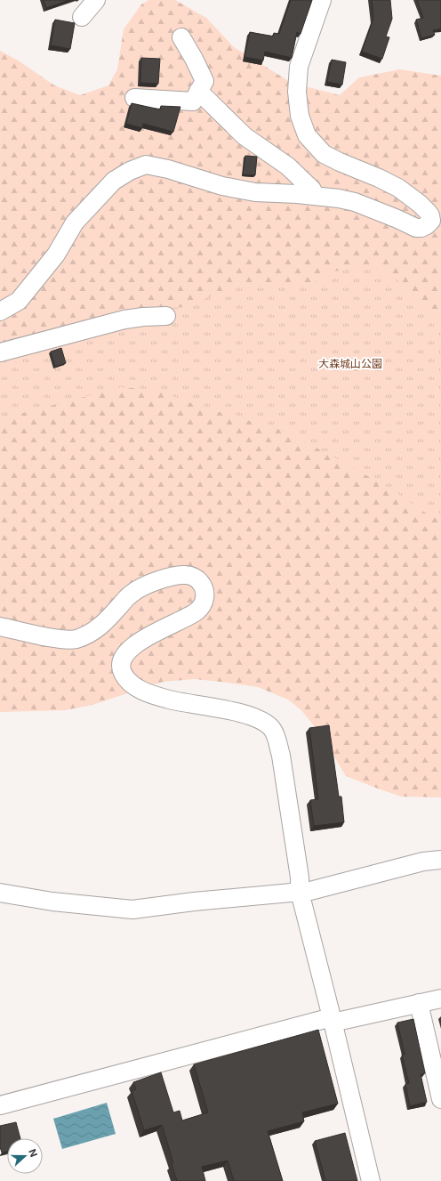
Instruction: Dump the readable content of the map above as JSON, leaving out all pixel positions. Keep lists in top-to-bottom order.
{
  "parks": ["大森城山公園"],
  "north": "right"
}
